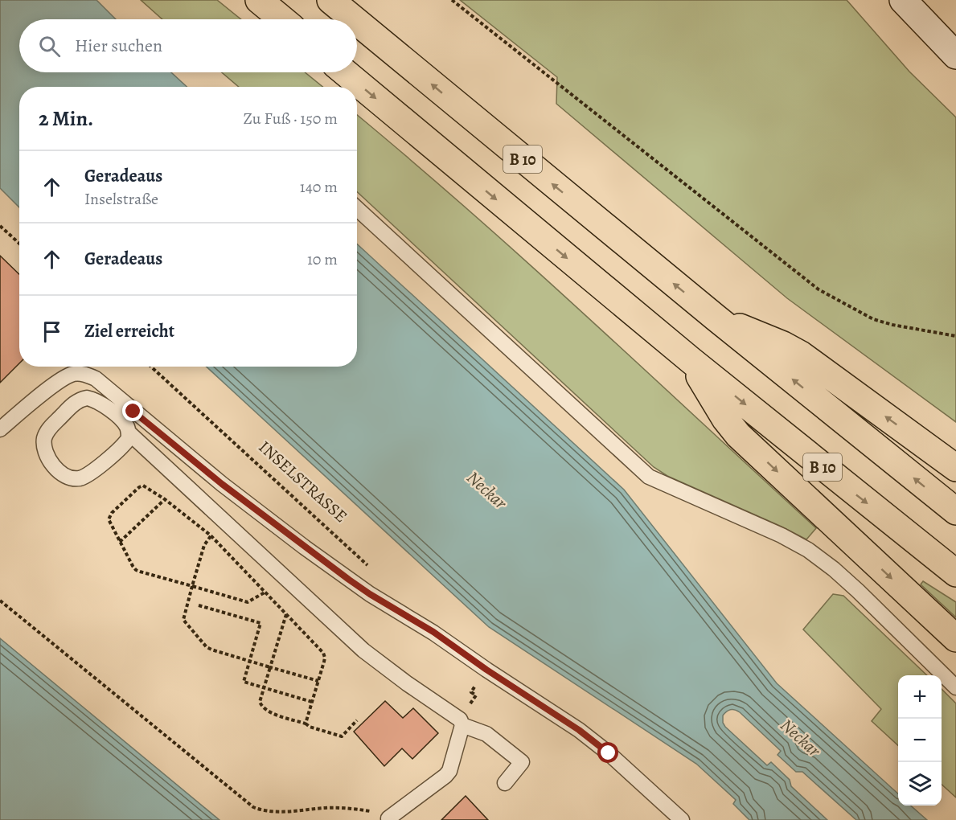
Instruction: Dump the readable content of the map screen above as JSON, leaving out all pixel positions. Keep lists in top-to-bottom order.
{
  "streets": {
    "highway": ["B 10"],
    "path": ["INSELSTRASSE"]
  },
  "water": ["Neckar"],
  "page": {
    "search": "Hier suchen",
    "heading": ["2 Min.", "Zu Fuß · 150 m"],
    "list": [
      ["Geradeaus", "Inselstraße", "140 m"],
      ["Geradeaus", "10 m"],
      "Ziel erreicht"
    ],
    "map_buttons": ["+", "−"]
  }
}
